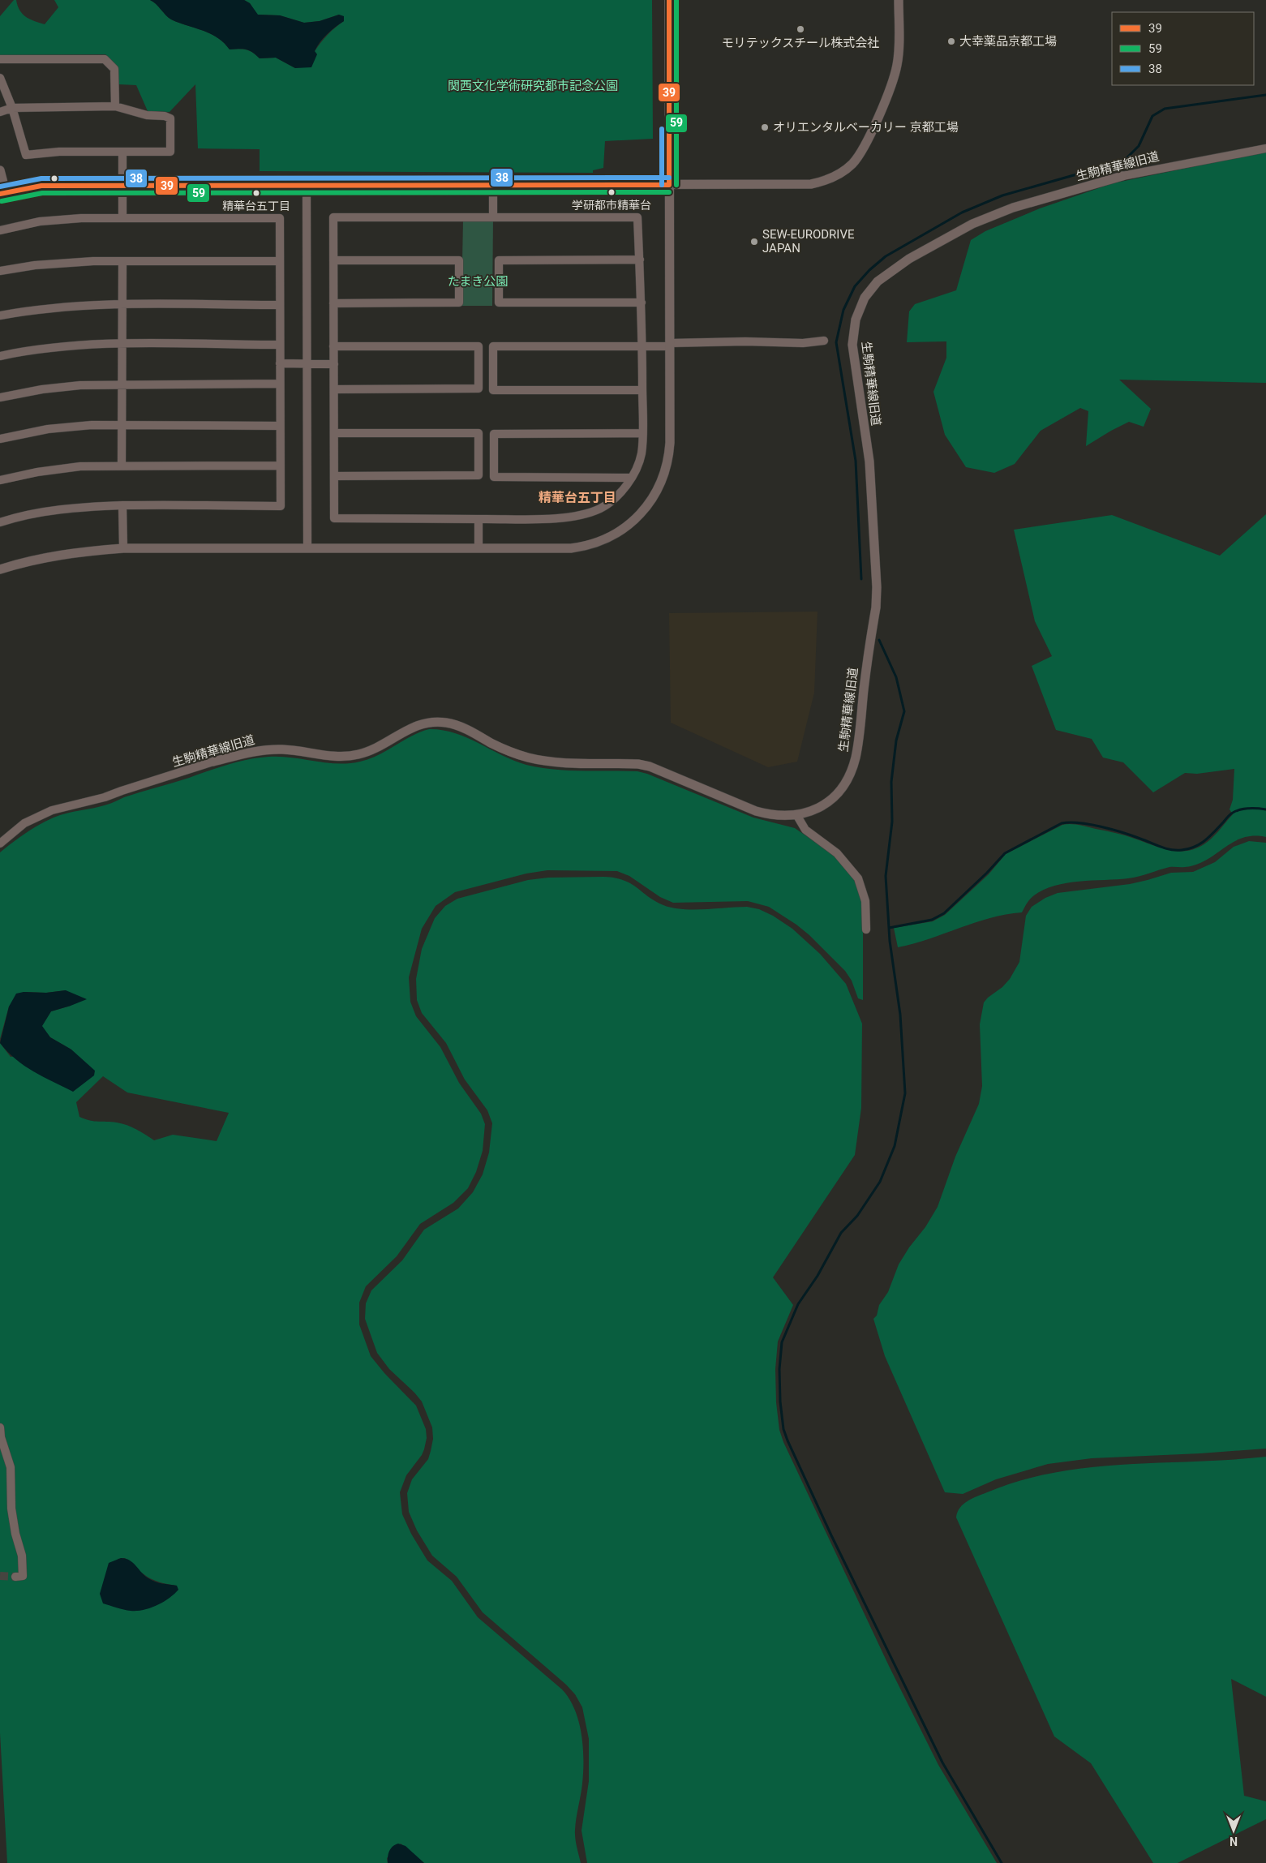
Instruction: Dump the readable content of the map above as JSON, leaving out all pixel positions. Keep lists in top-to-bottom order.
{
  "streets": {
    "street": ["生駒精華線旧道"]
  },
  "districts": ["精華台五丁目"],
  "parks": ["関西文化学術研究都市記念公園", "たまき公園"],
  "places": [
    "モリテックスチール株式会社",
    "大幸薬品京都工場",
    "オリエンタルベーカリー 京都工場",
    "学研都市精華台",
    "精華台五丁目",
    "SEW-EURODRIVE JAPAN"
  ],
  "lines": ["transit line 39", "transit line 59", "transit line 38"],
  "legend": ["39", "59", "38"],
  "north": "bottom"
}
